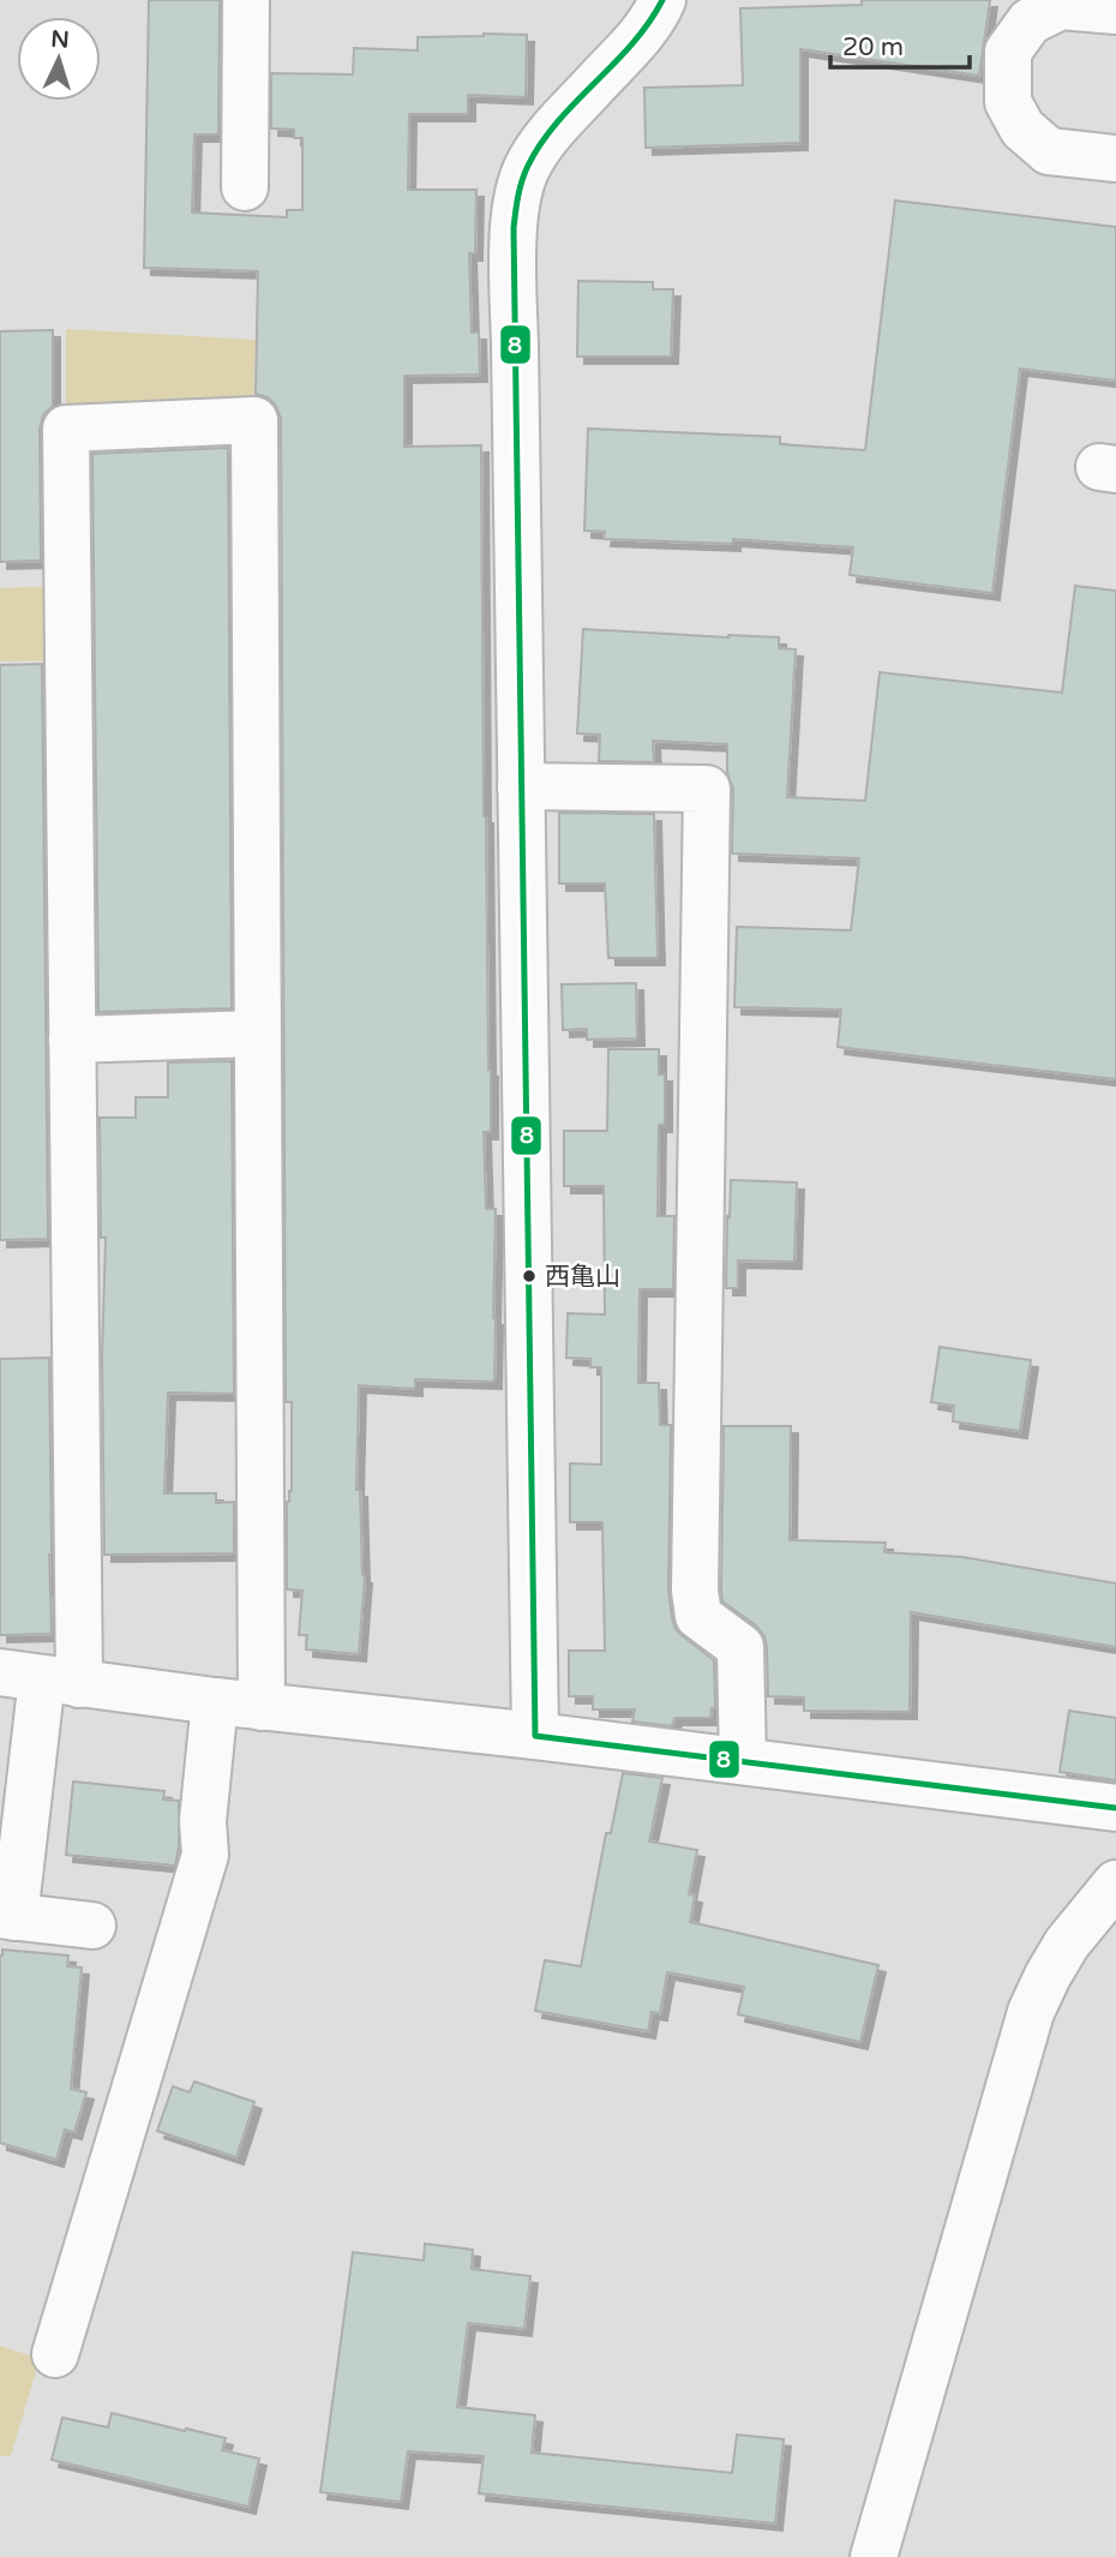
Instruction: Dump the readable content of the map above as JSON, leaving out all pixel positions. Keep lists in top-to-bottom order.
{
  "places": ["西亀山"],
  "lines": ["transit line 8"],
  "scale_bar": "20 m",
  "north": "top"
}
